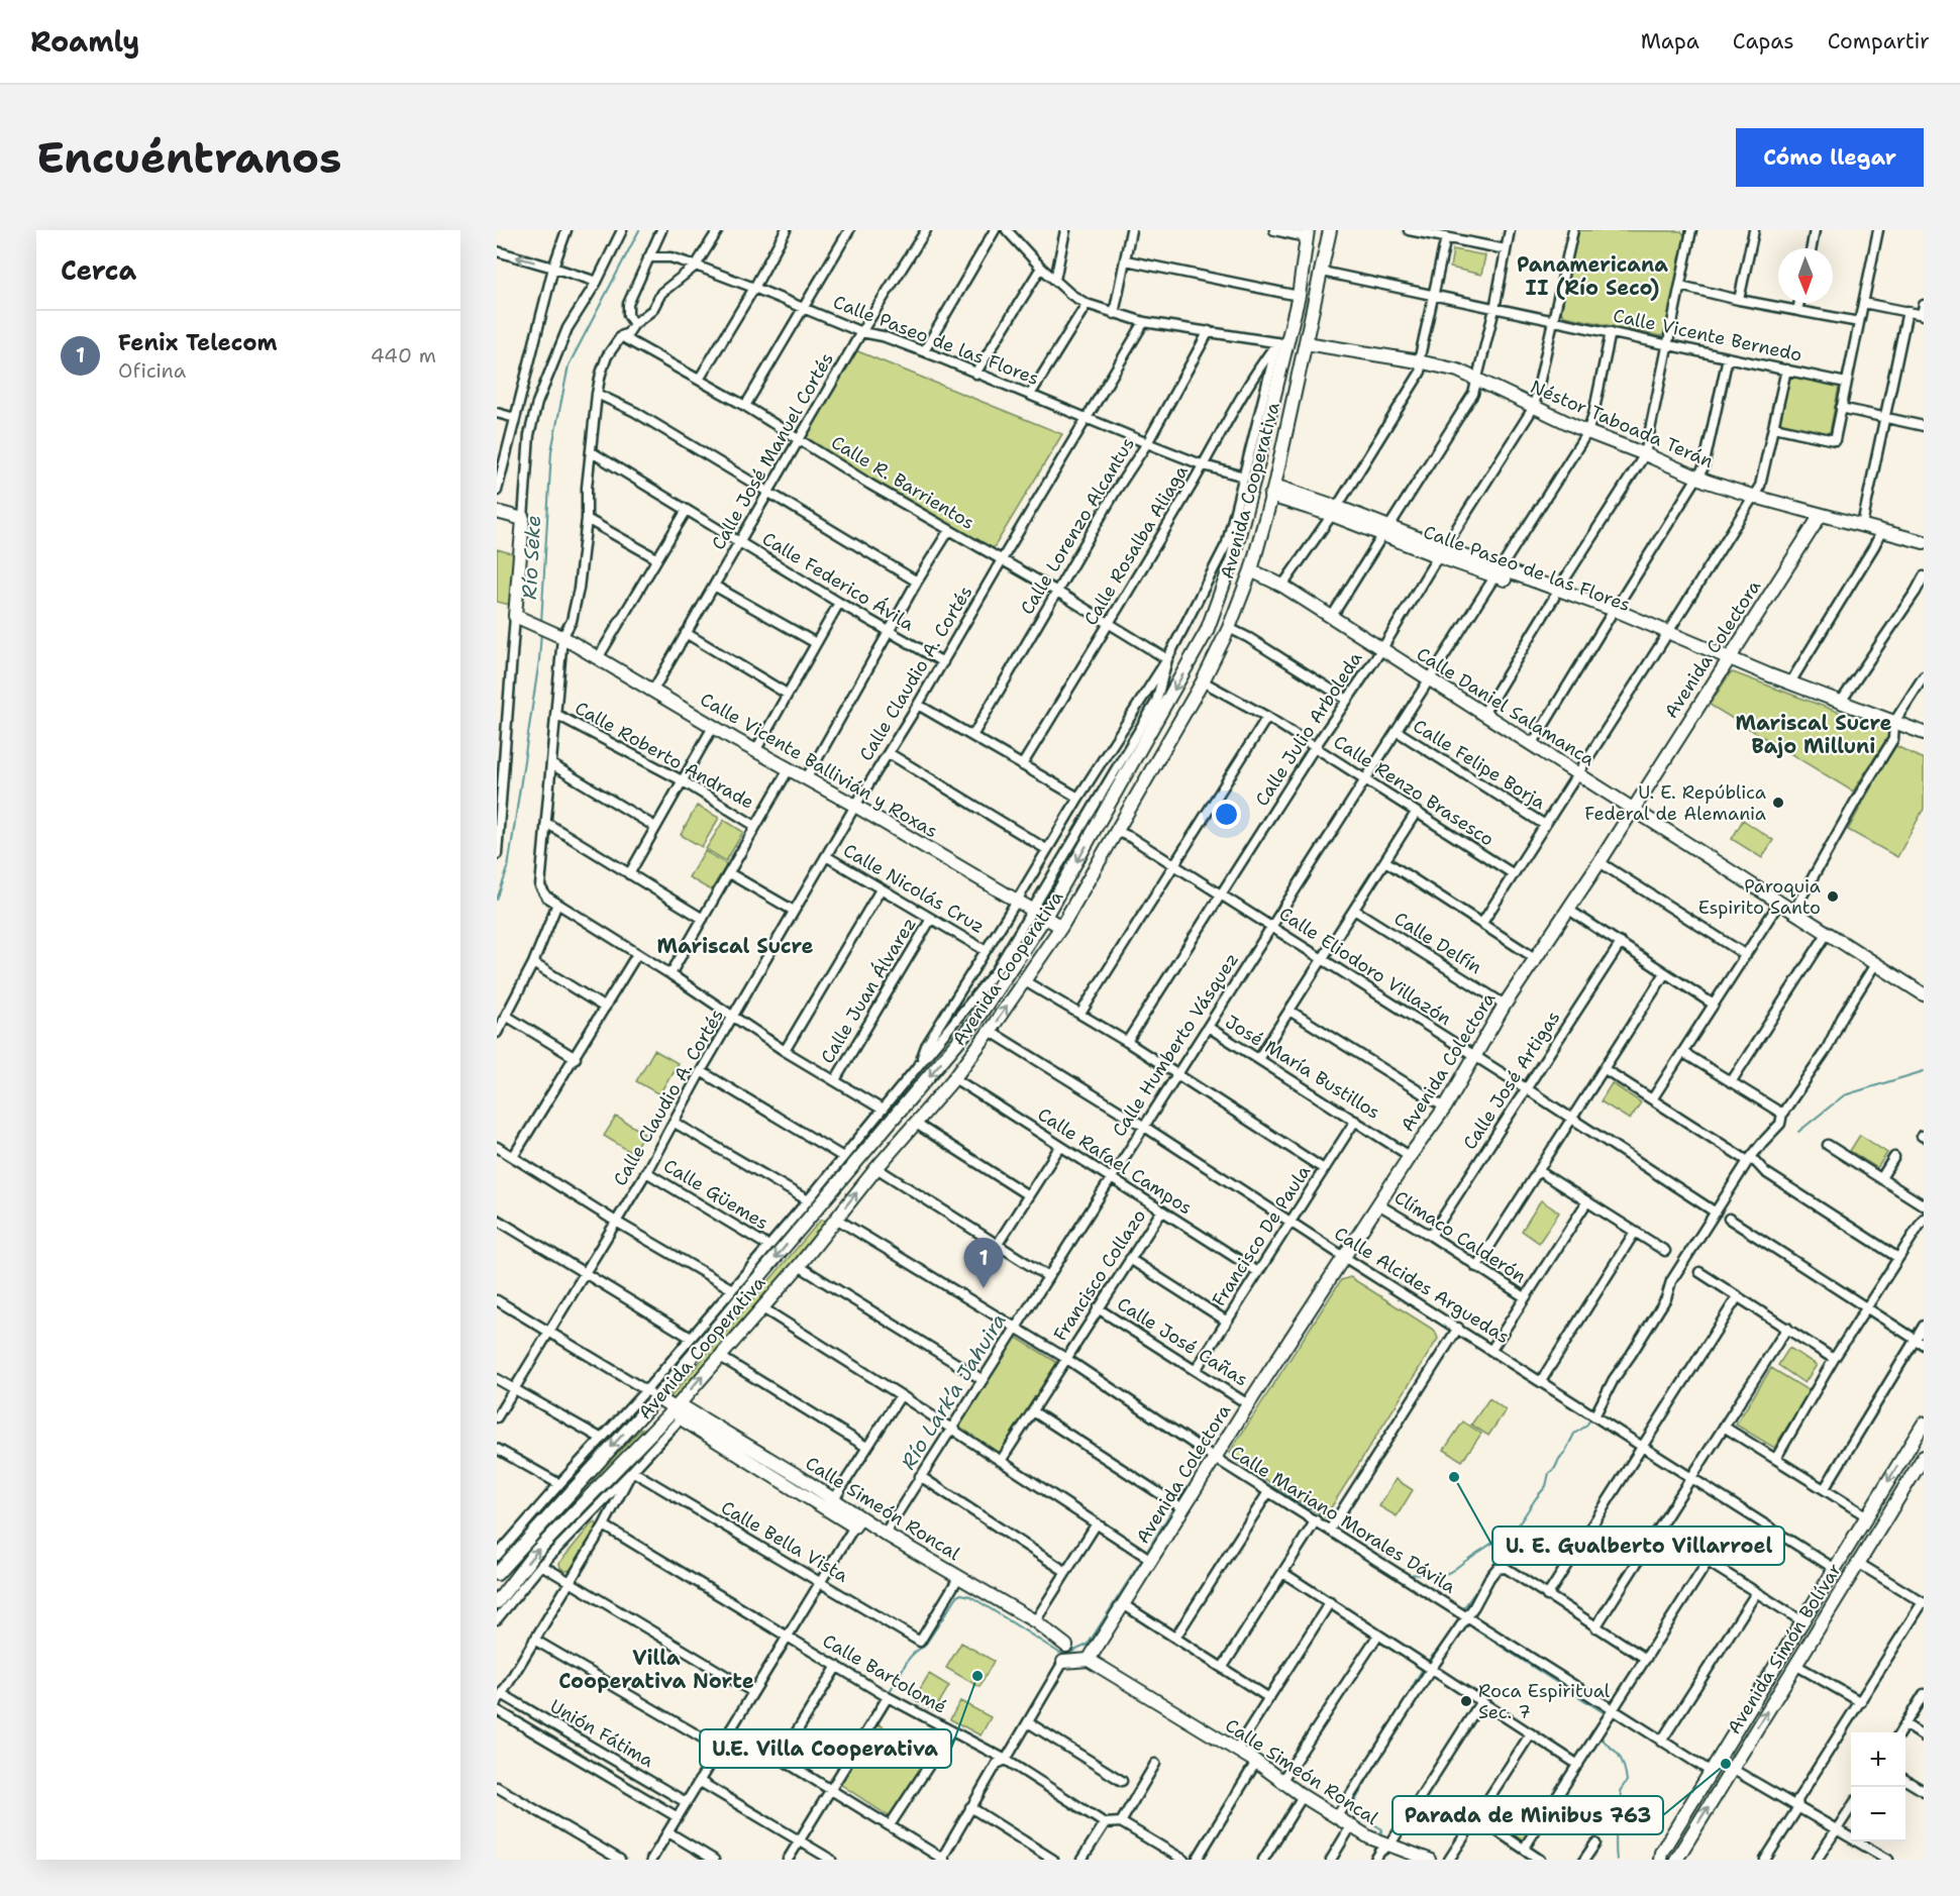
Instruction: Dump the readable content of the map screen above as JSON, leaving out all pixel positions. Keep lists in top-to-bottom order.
{
  "streets": {
    "street": [
      "Calle Vicente Bernedo",
      "Calle Paseo de las Flores",
      "Néstor Taboada Terán",
      "Calle José Manuel Cortés",
      "Calle R. Barrientos",
      "Avenida Cooperativa",
      "Calle Lorenzo Alcantus",
      "Calle Rosalba Aliaga",
      "Calle Federico Ávila",
      "Avenida Colectora",
      "Calle Claudio A. Cortés",
      "Calle Daniel Salamanca",
      "Calle Julio Arboleda",
      "Calle Roberto Andrade",
      "Calle Felipe Borja",
      "Calle Vicente Ballivián y Roxas",
      "Calle Renzo Brasesco",
      "Calle Nicolás Cruz",
      "Calle Delfín",
      "Calle Eliodoro Villazón",
      "Calle Juan Álvarez",
      "Calle Humberto Vásquez",
      "José María Bustillos",
      "Calle José Artigas",
      "Calle Rafael Campos",
      "Calle Güemes",
      "Francisco De Paula",
      "Clímaco Calderón",
      "Francisco Collazo",
      "Calle Alcides Arguedas",
      "Calle José Cañas",
      "Calle Simeón Roncal",
      "Calle Mariano Morales Dávila",
      "Calle Bella Vista",
      "Avenida Simón Bolívar",
      "Calle Bartolomé",
      "Unión Fátima"
    ]
  },
  "crossings": [
    ["Calle Vicente Bernedo", "Avenida Cooperativa"],
    ["Calle Vicente Bernedo", "Calle Julio Arboleda"],
    ["Calle Vicente Bernedo", "Calle Humberto Vásquez"],
    ["Calle Paseo de las Flores", "Calle José Manuel Cortés"],
    ["Calle Paseo de las Flores", "Avenida Cooperativa"],
    ["Calle Paseo de las Flores", "Calle Lorenzo Alcantus"],
    ["Calle Paseo de las Flores", "Calle Rosalba Aliaga"],
    ["Calle Paseo de las Flores", "Avenida Colectora"],
    ["Calle Paseo de las Flores", "Calle Claudio A. Cortés"],
    ["Calle Paseo de las Flores", "Calle Julio Arboleda"],
    ["Calle Paseo de las Flores", "Calle Humberto Vásquez"],
    ["Néstor Taboada Terán", "Avenida Cooperativa"],
    ["Néstor Taboada Terán", "Avenida Colectora"],
    ["Néstor Taboada Terán", "Calle Julio Arboleda"],
    ["Néstor Taboada Terán", "Calle Humberto Vásquez"],
    ["Calle José Manuel Cortés", "Calle R. Barrientos"],
    ["Calle José Manuel Cortés", "Calle Federico Ávila"],
    ["Calle José Manuel Cortés", "Calle Vicente Ballivián y Roxas"],
    ["Calle R. Barrientos", "Calle Lorenzo Alcantus"],
    ["Calle R. Barrientos", "Calle Rosalba Aliaga"],
    ["Calle R. Barrientos", "Calle Claudio A. Cortés"],
    ["Avenida Cooperativa", "Calle Rosalba Aliaga"],
    ["Avenida Cooperativa", "Calle Daniel Salamanca"],
    ["Avenida Cooperativa", "Calle Vicente Ballivián y Roxas"],
    ["Avenida Cooperativa", "Calle Renzo Brasesco"],
    ["Avenida Cooperativa", "Calle Eliodoro Villazón"],
    ["Avenida Cooperativa", "Calle Rafael Campos"],
    ["Avenida Cooperativa", "Calle Alcides Arguedas"],
    ["Avenida Cooperativa", "Calle Simeón Roncal"],
    ["Avenida Cooperativa", "Calle Mariano Morales Dávila"],
    ["Calle Federico Ávila", "Calle Claudio A. Cortés"],
    ["Avenida Colectora", "Calle Daniel Salamanca"],
    ["Avenida Colectora", "Calle Delfín"],
    ["Avenida Colectora", "Calle Eliodoro Villazón"],
    ["Avenida Colectora", "José María Bustillos"],
    ["Avenida Colectora", "Clímaco Calderón"],
    ["Avenida Colectora", "Calle Alcides Arguedas"],
    ["Avenida Colectora", "Calle José Cañas"],
    ["Avenida Colectora", "Calle Simeón Roncal"],
    ["Avenida Colectora", "Calle Mariano Morales Dávila"],
    ["Calle Claudio A. Cortés", "Calle Vicente Ballivián y Roxas"],
    ["Calle Claudio A. Cortés", "Calle Nicolás Cruz"],
    ["Calle Claudio A. Cortés", "Calle Güemes"],
    ["Calle Daniel Salamanca", "Calle Julio Arboleda"],
    ["Calle Daniel Salamanca", "Calle Humberto Vásquez"],
    ["Calle Julio Arboleda", "Calle Renzo Brasesco"],
    ["Calle Julio Arboleda", "Calle Eliodoro Villazón"],
    ["Calle Felipe Borja", "Calle Humberto Vásquez"],
    ["Calle Renzo Brasesco", "Calle Humberto Vásquez"],
    ["Calle Nicolás Cruz", "Calle Juan Álvarez"],
    ["Calle Eliodoro Villazón", "Calle Humberto Vásquez"],
    ["Calle Eliodoro Villazón", "Calle José Artigas"],
    ["Calle Humberto Vásquez", "José María Bustillos"],
    ["Calle Humberto Vásquez", "Calle Rafael Campos"],
    ["Calle Humberto Vásquez", "Calle Alcides Arguedas"],
    ["Calle Humberto Vásquez", "Calle Simeón Roncal"],
    ["Calle Humberto Vásquez", "Calle Mariano Morales Dávila"],
    ["José María Bustillos", "Francisco De Paula"],
    ["Calle José Artigas", "Clímaco Calderón"],
    ["Calle Rafael Campos", "Francisco De Paula"],
    ["Calle Rafael Campos", "Francisco Collazo"],
    ["Francisco De Paula", "Calle Alcides Arguedas"],
    ["Francisco De Paula", "Calle José Cañas"],
    ["Francisco Collazo", "Calle José Cañas"],
    ["Francisco Collazo", "Calle Mariano Morales Dávila"],
    ["Calle Alcides Arguedas", "Avenida Simón Bolívar"],
    ["Calle Simeón Roncal", "Calle Bella Vista"],
    ["Calle Mariano Morales Dávila", "Avenida Simón Bolívar"]
  ],
  "districts": [
    "Panamericana II (Río Seco)",
    "Mariscal Sucre Bajo Milluni",
    "Mariscal Sucre",
    "Villa Cooperativa Norte"
  ],
  "water": ["Río Seke", "Río Lark’a Jahuira"],
  "places": [
    "U. E. República Federal de Alemania",
    "Paroquia Espirito Santo",
    "U. E. Gualberto Villarroel",
    "U.E. Villa Cooperativa",
    "Roca Espiritual Sec. 7",
    "Parada de Minibus 763"
  ],
  "north": "bottom",
  "page": {
    "header": "Roamly",
    "nav": ["Mapa", "Capas", "Compartir"],
    "buttons": "Cómo llegar",
    "title": "Encuéntranos",
    "heading": "Cerca",
    "list": [
      {
        "mark": "1",
        "name": "Fenix Telecom",
        "note": "Oficina",
        "value": "440 m"
      }
    ],
    "pins": "1",
    "map_buttons": ["+", "−"]
  }
}
